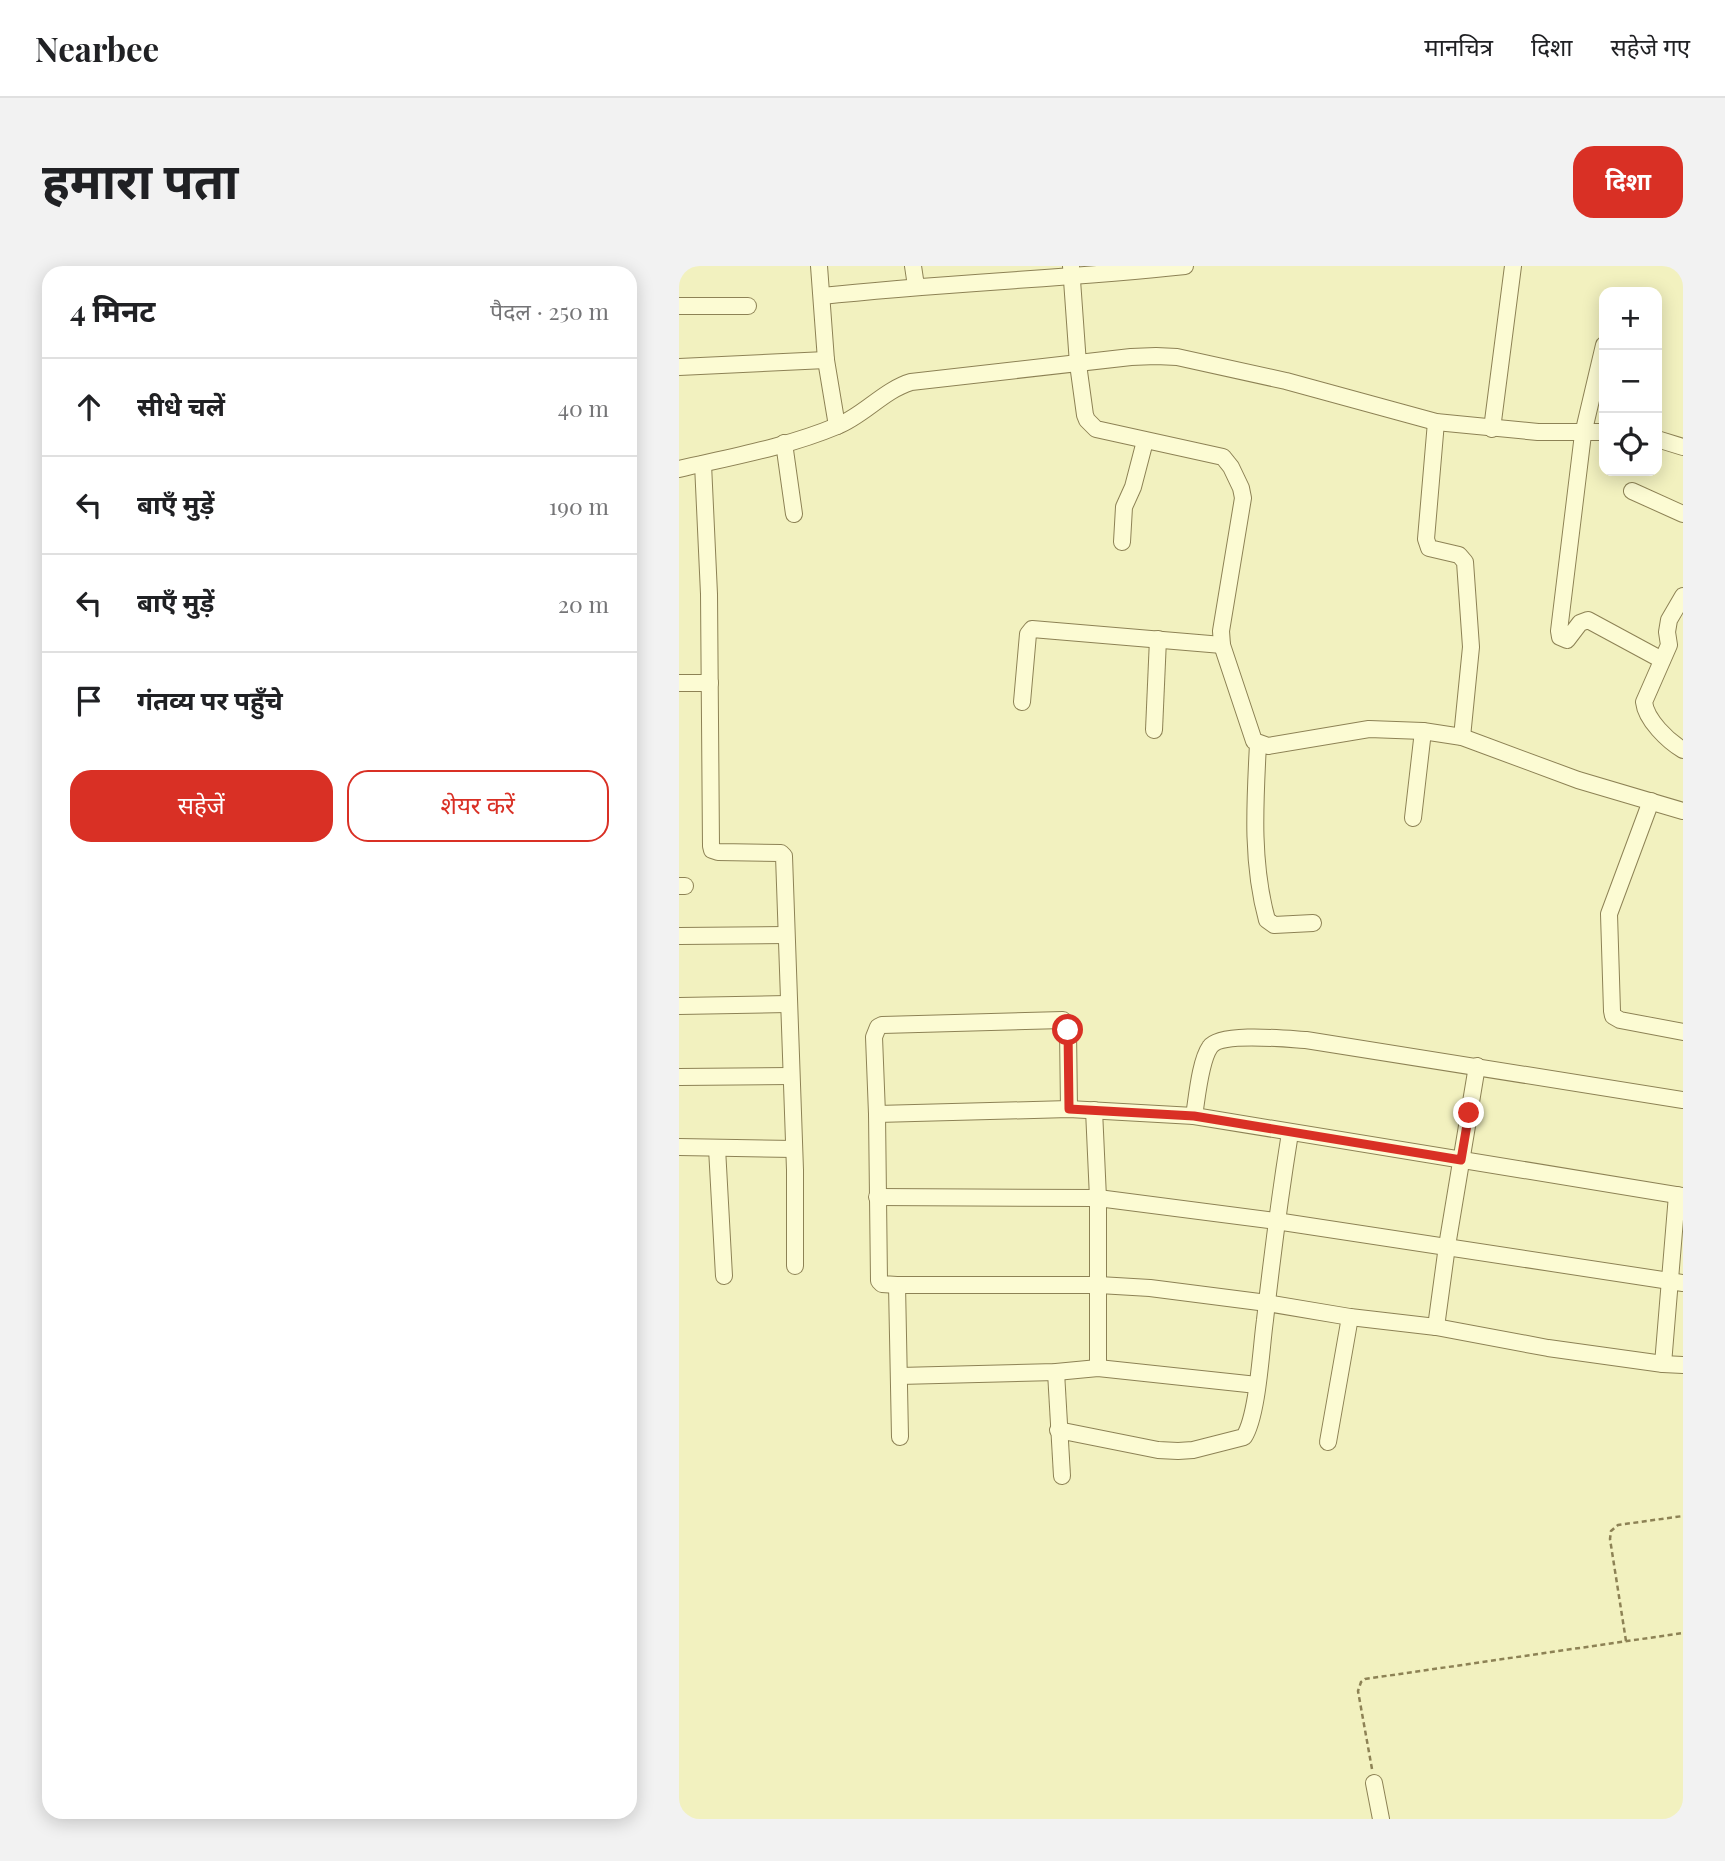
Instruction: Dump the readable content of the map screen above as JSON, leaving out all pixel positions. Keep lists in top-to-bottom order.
{
  "page": {
    "header": "Nearbee",
    "nav": ["मानचित्र", "दिशा", "सहेजे गए"],
    "title": "हमारा पता",
    "buttons": [
      "दिशा",
      ["सहेजें", "शेयर करें"]
    ],
    "heading": ["4 मिनट", "पैदल · 250 m"],
    "map_buttons": ["+", "−"],
    "list": [
      ["सीधे चलें", "40 m"],
      ["बाएँ मुड़ें", "190 m"],
      ["बाएँ मुड़ें", "20 m"],
      "गंतव्य पर पहुँचे"
    ]
  }
}
